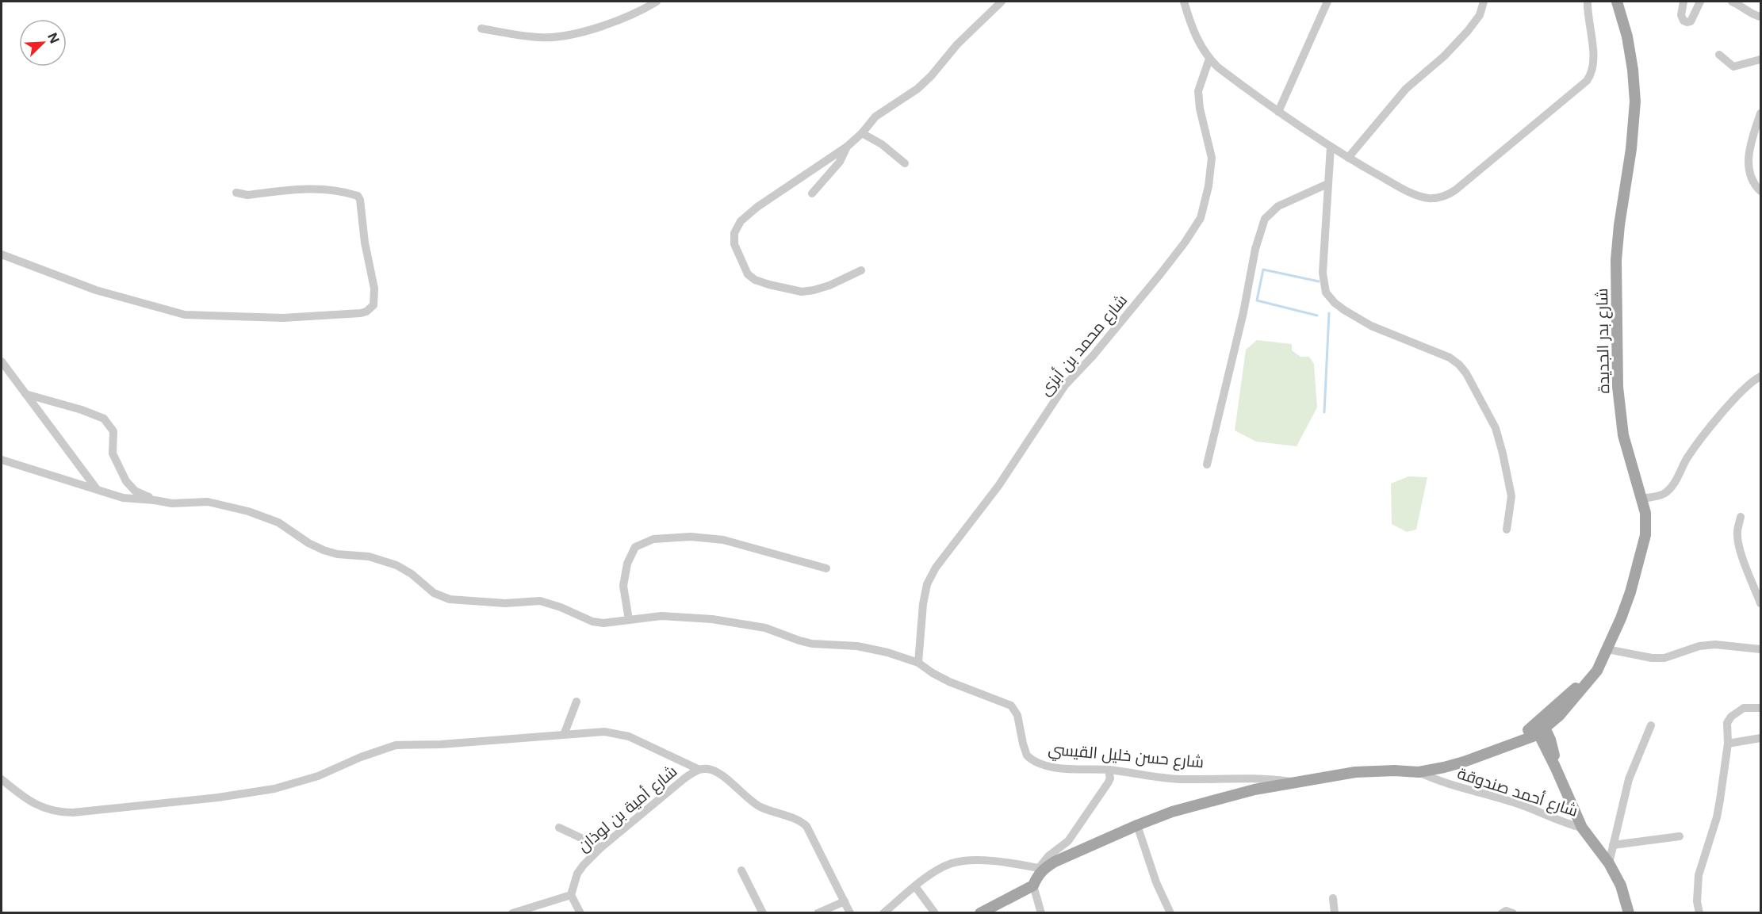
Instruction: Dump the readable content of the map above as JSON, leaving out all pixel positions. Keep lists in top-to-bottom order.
{
  "streets": {
    "main road": ["شارع بدر الجديدة", "شارع حسن خليل القيسي"],
    "street": ["شارع محمد بن أبزى", "شارع أحمد صندوقة", "شارع أمية بن لوذان"]
  },
  "crossings": [
    ["شارع بدر الجديدة", "شارع حسن خليل القيسي"],
    ["شارع محمد بن أبزى", "شارع حسن خليل القيسي"],
    ["شارع حسن خليل القيسي", "شارع أحمد صندوقة"]
  ],
  "north": "top right"
}
